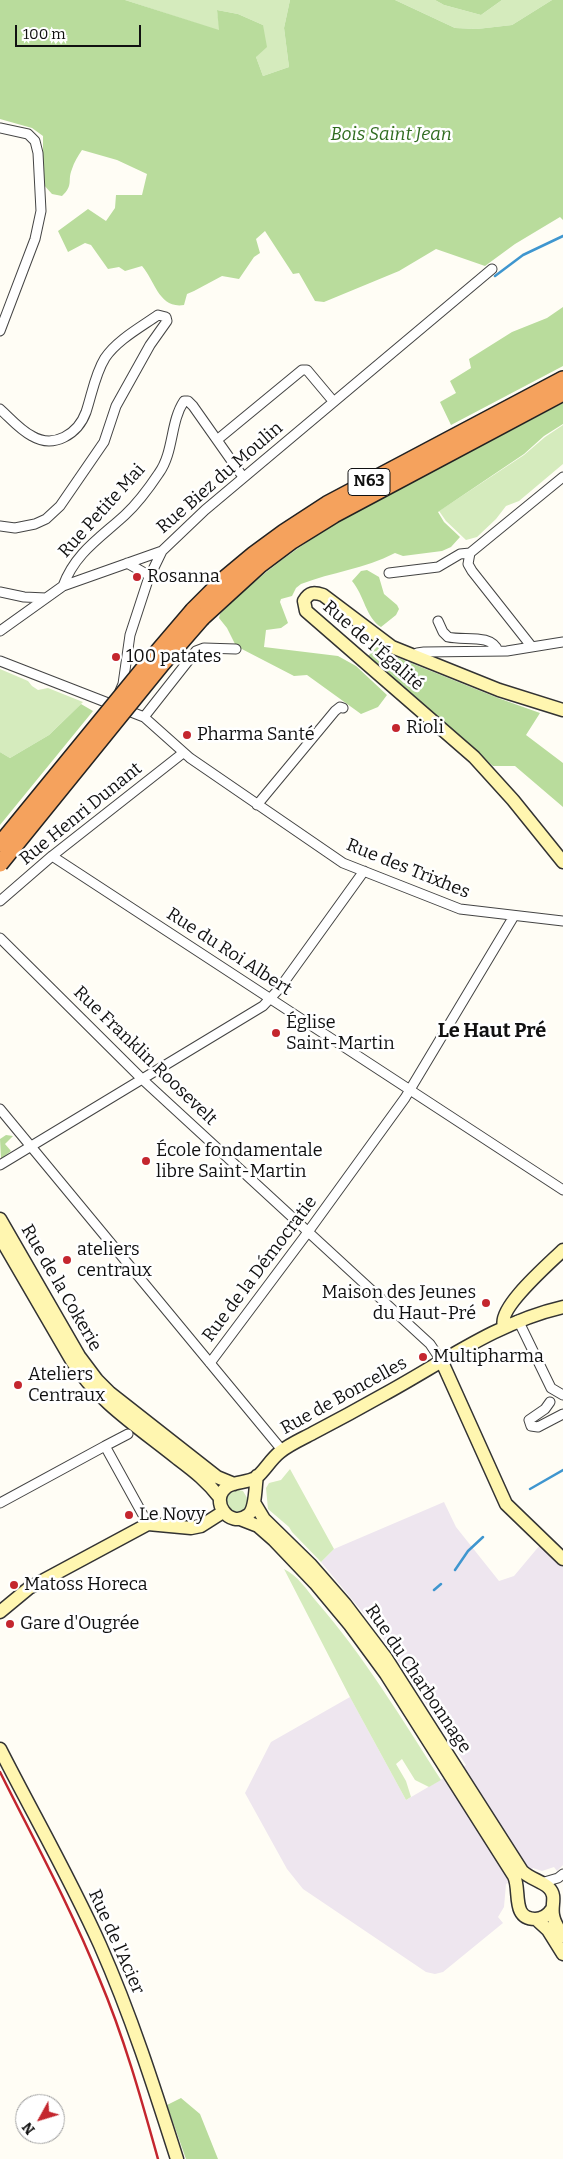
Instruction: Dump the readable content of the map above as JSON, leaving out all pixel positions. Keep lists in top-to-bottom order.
{
  "streets": {
    "highway": ["N63"],
    "main road": [
      "Rue de l'Égalité",
      "Rue de la Cokerie",
      "Rue de Boncelles",
      "Rue du Charbonnage",
      "Rue de l'Acier"
    ],
    "street": [
      "Rue Biez du Moulin",
      "Rue Petite Mai",
      "Rue Henri Dunant",
      "Rue des Trixhes",
      "Rue du Roi Albert",
      "Rue Franklin Roosevelt",
      "Rue de la Démocratie"
    ]
  },
  "crossings": [
    ["Rue Henri Dunant", "Rue des Trixhes"],
    ["Rue Henri Dunant", "Rue du Roi Albert"],
    ["Rue des Trixhes", "Rue de la Démocratie"],
    ["Rue du Roi Albert", "Rue de la Démocratie"],
    ["Rue Franklin Roosevelt", "Rue de la Démocratie"],
    ["Rue Franklin Roosevelt", "Rue de Boncelles"],
    ["Rue de la Cokerie", "Rue de Boncelles"],
    ["Rue de la Cokerie", "Rue du Charbonnage"],
    ["Rue de Boncelles", "Rue du Charbonnage"]
  ],
  "districts": ["Le Haut Pré"],
  "parks": ["Bois Saint Jean"],
  "places": [
    "Rosanna",
    "100 patates",
    "Rioli",
    "Pharma Santé",
    "Église Saint-Martin",
    "École fondamentale libre Saint-Martin",
    "ateliers centraux",
    "Maison des Jeunes du Haut-Pré",
    "Multipharma",
    "Ateliers Centraux",
    "Le Novy",
    "Matoss Horeca",
    "Gare d'Ougrée"
  ],
  "scale_bar": "100 m",
  "north": "bottom left"
}
